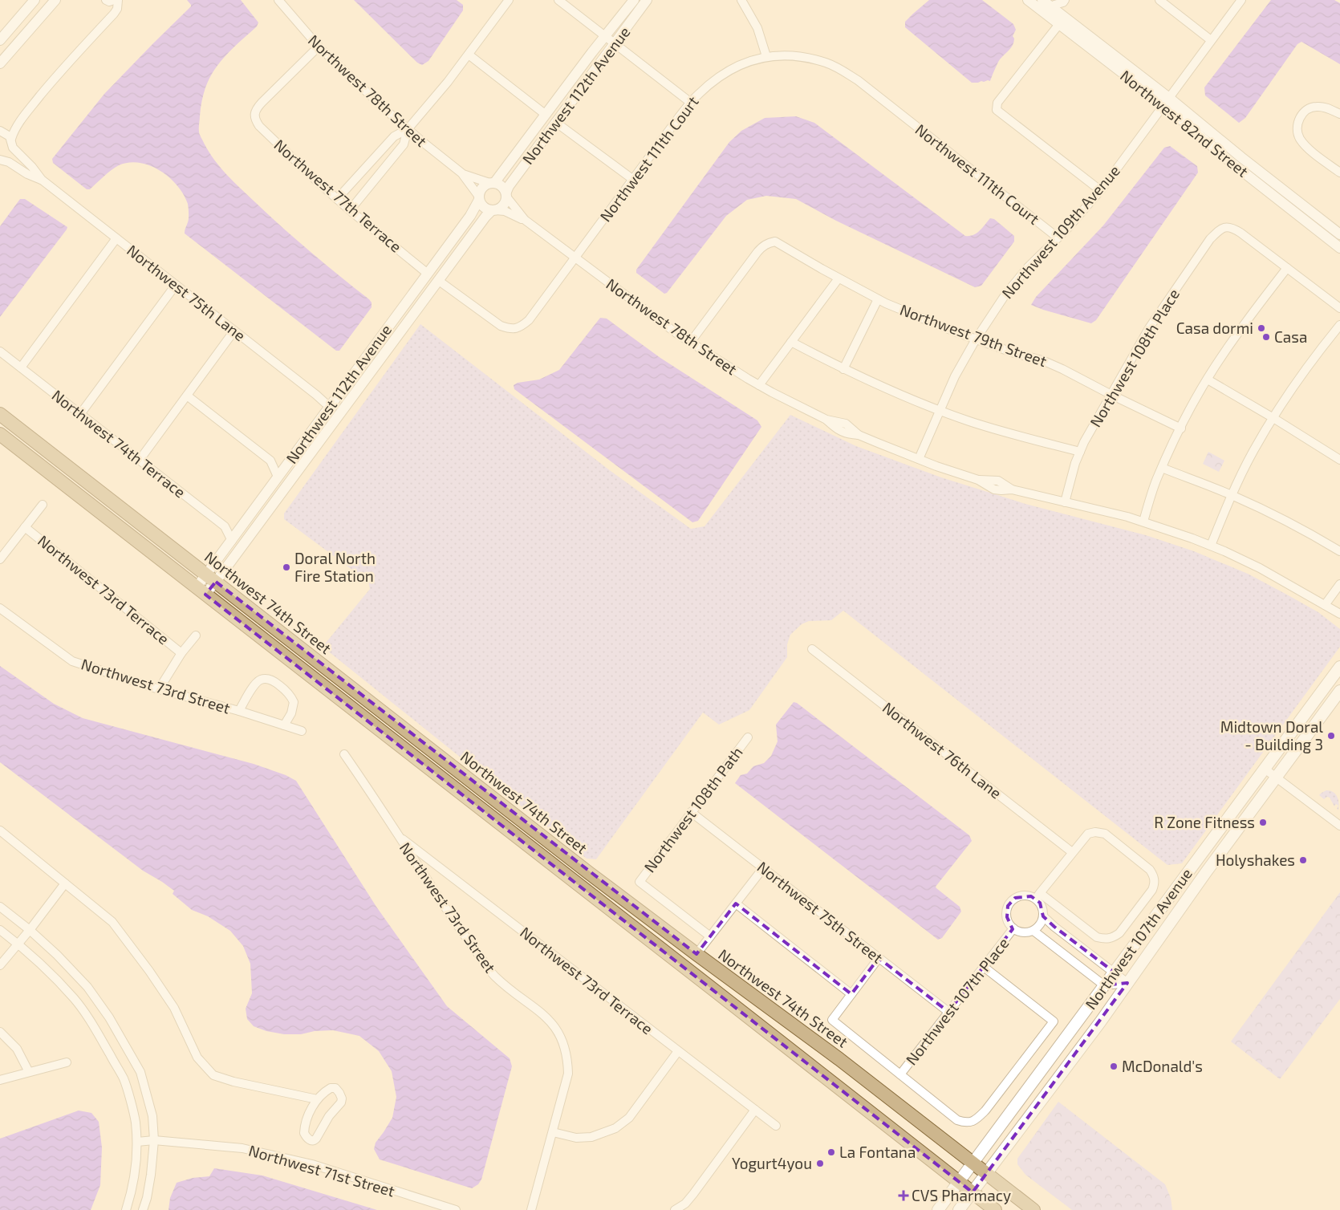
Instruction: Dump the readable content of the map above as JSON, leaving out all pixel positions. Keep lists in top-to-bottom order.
{
  "streets": {
    "main road": ["Northwest 74th Street", "Northwest 107th Avenue"],
    "street": [
      "Northwest 78th Street",
      "Northwest 112th Avenue",
      "Northwest 82nd Street",
      "Northwest 111th Court",
      "Northwest 77th Terrace",
      "Northwest 109th Avenue",
      "Northwest 75th Lane",
      "Northwest 79th Street",
      "Northwest 108th Place",
      "Northwest 74th Terrace",
      "Northwest 73rd Terrace",
      "Northwest 73rd Street",
      "Northwest 76th Lane",
      "Northwest 108th Path",
      "Northwest 75th Street",
      "Northwest 107th Place",
      "Northwest 71st Street"
    ]
  },
  "crossings": [
    ["Northwest 78th Street", "Northwest 112th Avenue"],
    ["Northwest 78th Street", "Northwest 111th Court"],
    ["Northwest 78th Street", "Northwest 77th Terrace"],
    ["Northwest 78th Street", "Northwest 109th Avenue"],
    ["Northwest 78th Street", "Northwest 79th Street"],
    ["Northwest 78th Street", "Northwest 108th Place"],
    ["Northwest 112th Avenue", "Northwest 111th Court"],
    ["Northwest 112th Avenue", "Northwest 77th Terrace"],
    ["Northwest 112th Avenue", "Northwest 75th Lane"],
    ["Northwest 112th Avenue", "Northwest 74th Terrace"],
    ["Northwest 112th Avenue", "Northwest 74th Street"],
    ["Northwest 82nd Street", "Northwest 109th Avenue"],
    ["Northwest 111th Court", "Northwest 109th Avenue"],
    ["Northwest 109th Avenue", "Northwest 79th Street"],
    ["Northwest 79th Street", "Northwest 108th Place"],
    ["Northwest 73rd Terrace", "Northwest 73rd Street"],
    ["Northwest 74th Street", "Northwest 107th Avenue"],
    ["Northwest 108th Path", "Northwest 75th Street"],
    ["Northwest 75th Street", "Northwest 107th Place"]
  ],
  "places": {
    "other": [
      "Casa dormi",
      "Casa",
      "Doral North Fire Station",
      "Midtown Doral - Building 3",
      "R Zone Fitness",
      "Holyshakes",
      "McDonald's",
      "La Fontana",
      "Yogurt4you"
    ],
    "health": ["CVS Pharmacy"]
  }
}
